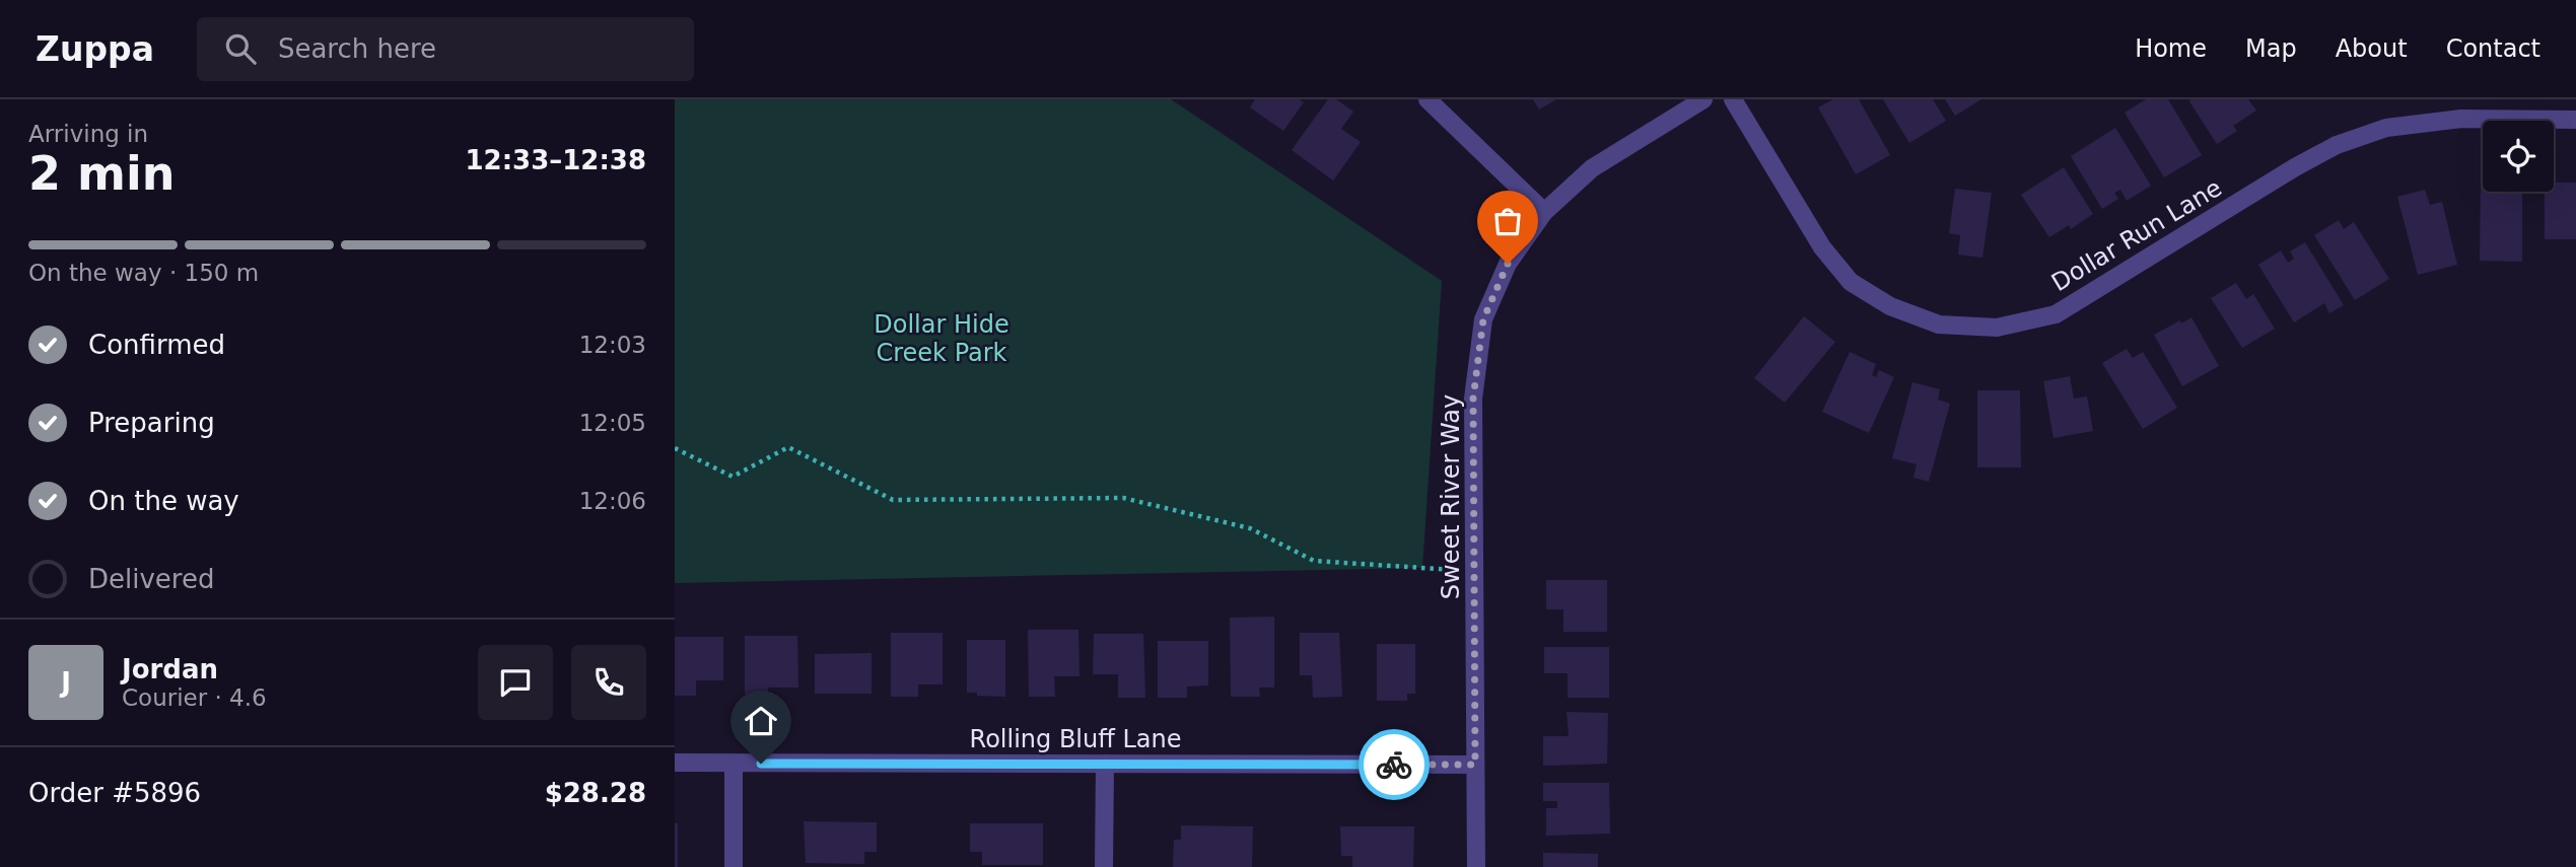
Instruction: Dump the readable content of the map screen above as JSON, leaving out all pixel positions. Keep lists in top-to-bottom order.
{
  "streets": {
    "street": ["Dollar Run Lane", "Sweet River Way", "Rolling Bluff Lane"]
  },
  "crossings": [
    ["Sweet River Way", "Rolling Bluff Lane"]
  ],
  "parks": ["Dollar Hide Creek Park"],
  "page": {
    "header": "Zuppa",
    "search": "Search here",
    "nav": [
      "Home",
      "Map",
      "About",
      "Contact"
    ],
    "heading": ["2 min", "Arriving in", "12:33–12:38"],
    "panel": [
      "Jordan",
      "Courier · 4.6",
      "Order #5896",
      "$28.28"
    ],
    "bar": "On the way · 150 m",
    "list": [
      ["Confirmed", "12:03"],
      ["Preparing", "12:05"],
      ["On the way", "12:06"],
      "Delivered"
    ],
    "round": "J"
  }
}
